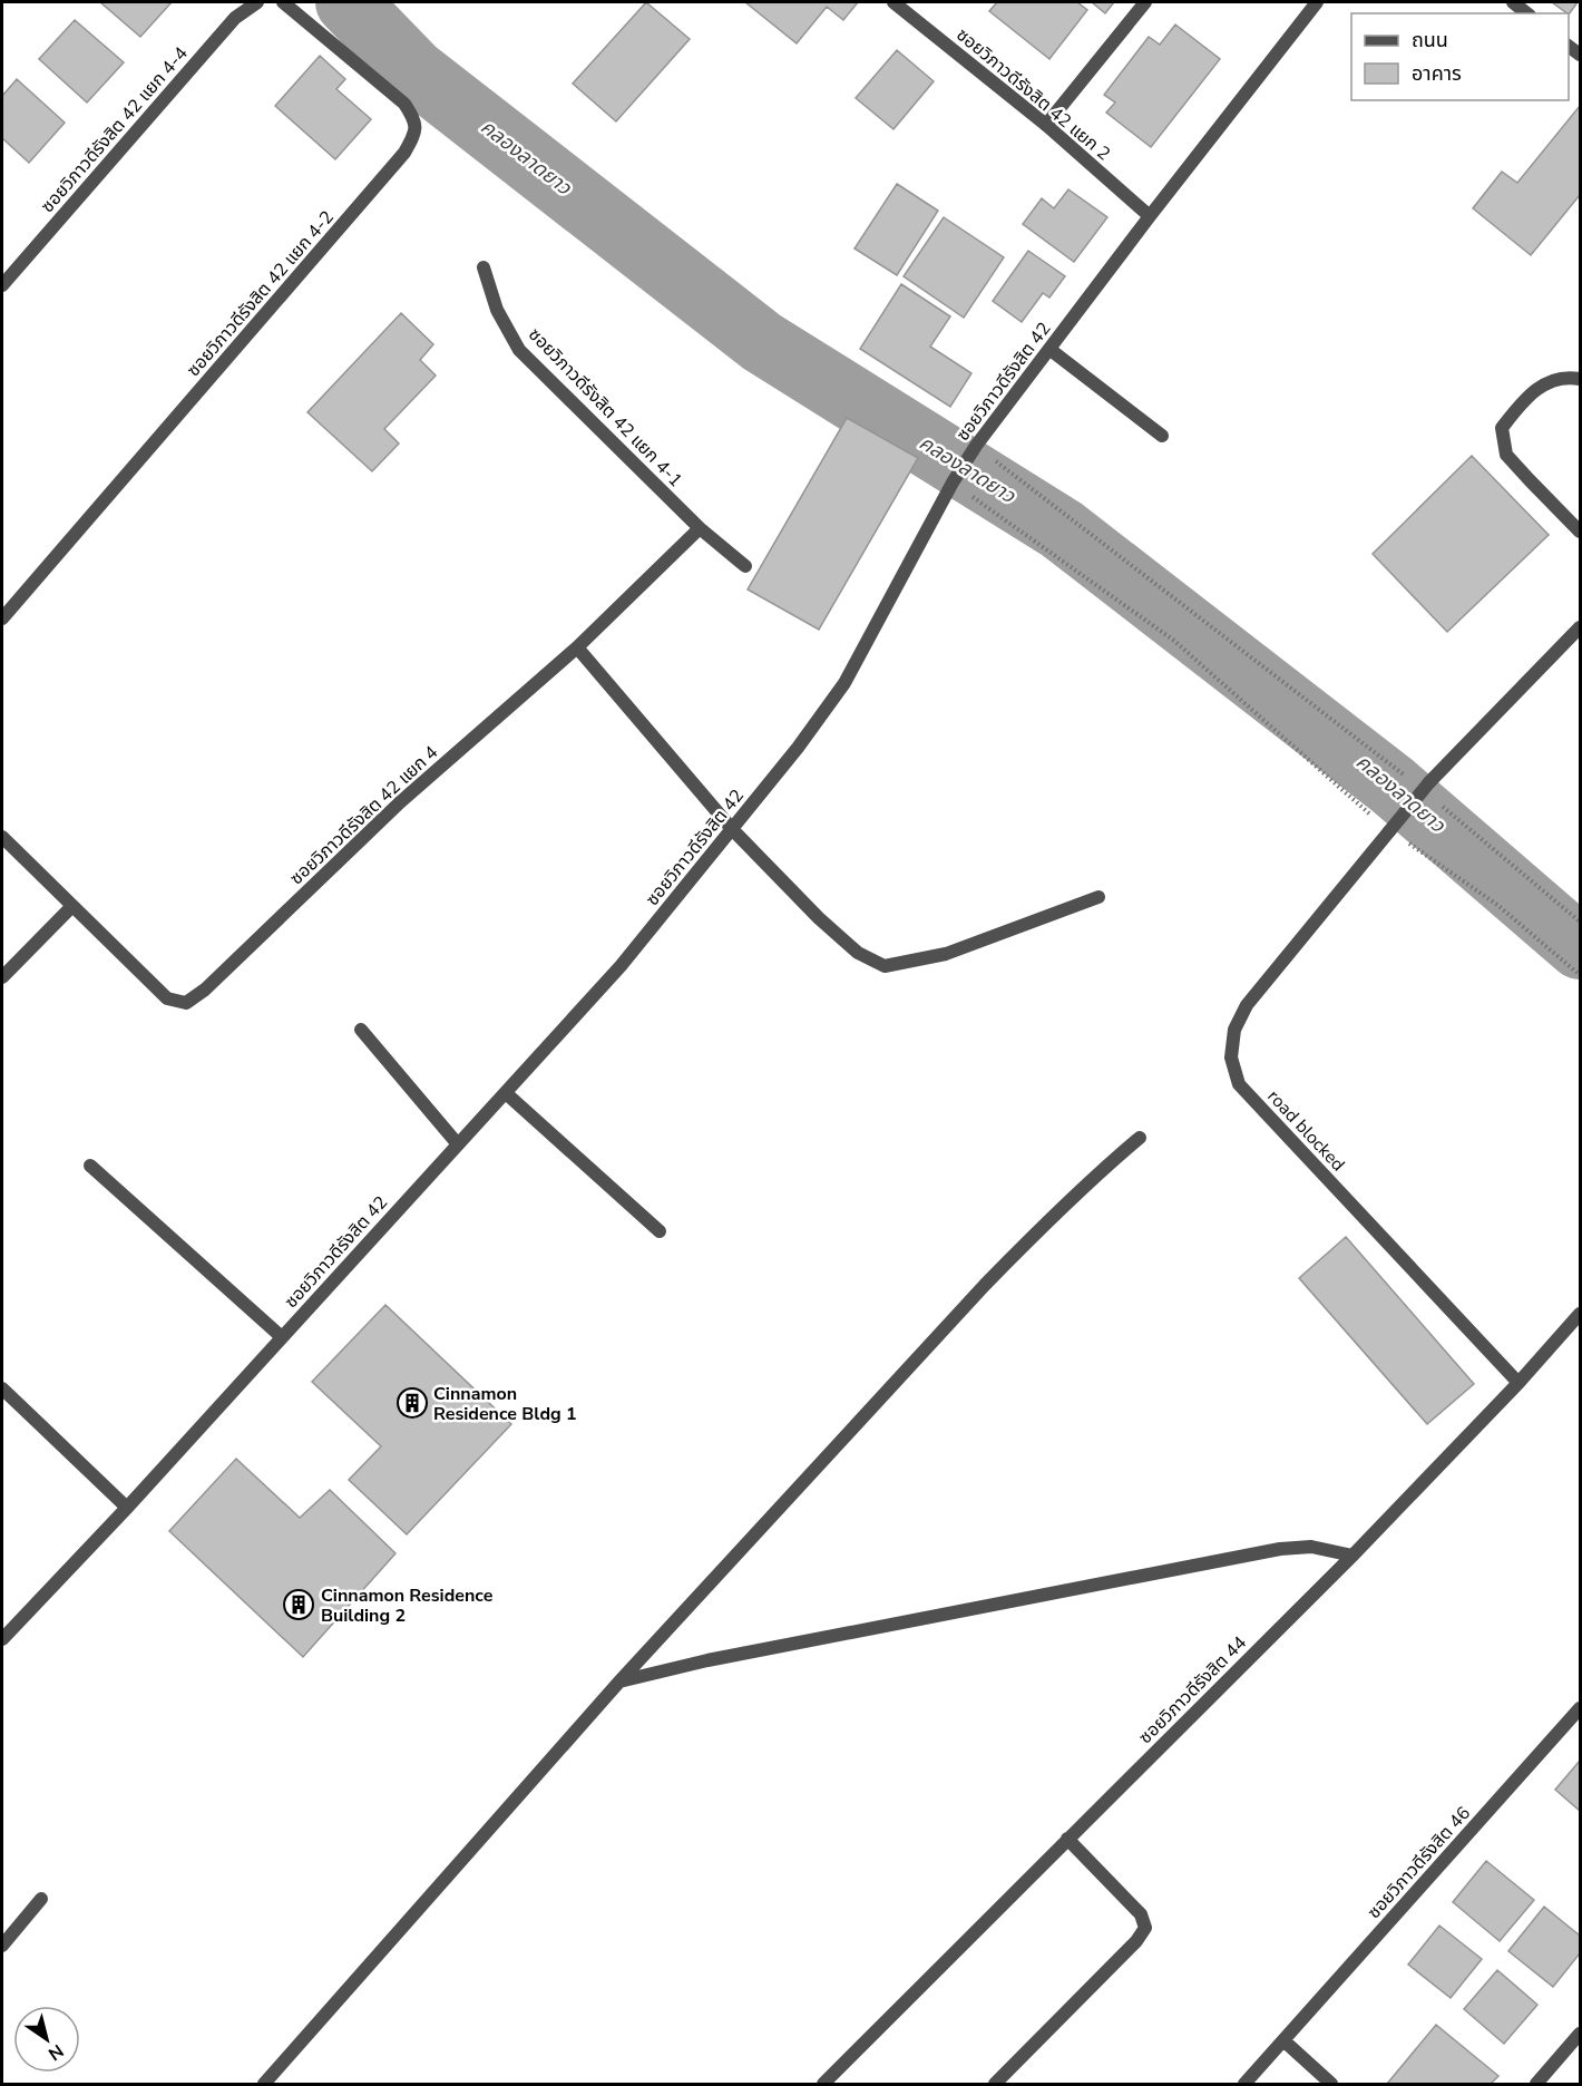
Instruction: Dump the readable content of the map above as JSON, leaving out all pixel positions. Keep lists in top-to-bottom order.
{
  "streets": {
    "street": [
      "ซอยวิภาวดีรังสิต 42 แยก 2",
      "ซอยวิภาวดีรังสิต 42 แยก 4-4",
      "ซอยวิภาวดีรังสิต 42 แยก 4-2",
      "ซอยวิภาวดีรังสิต 42",
      "ซอยวิภาวดีรังสิต 42 แยก 4-1",
      "ซอยวิภาวดีรังสิต 42 แยก 4",
      "road blocked",
      "ซอยวิภาวดีรังสิต 44",
      "ซอยวิภาวดีรังสิต 46"
    ]
  },
  "crossings": [
    ["ซอยวิภาวดีรังสิต 42 แยก 2", "ซอยวิภาวดีรังสิต 42"],
    ["road blocked", "ซอยวิภาวดีรังสิต 44"]
  ],
  "water": ["คลองลาดยาว"],
  "places": {
    "building": ["Cinnamon Residence Bldg 1", "Cinnamon Residence Building 2"]
  },
  "legend": ["ถนน", "อาคาร"],
  "north": "bottom right"
}
